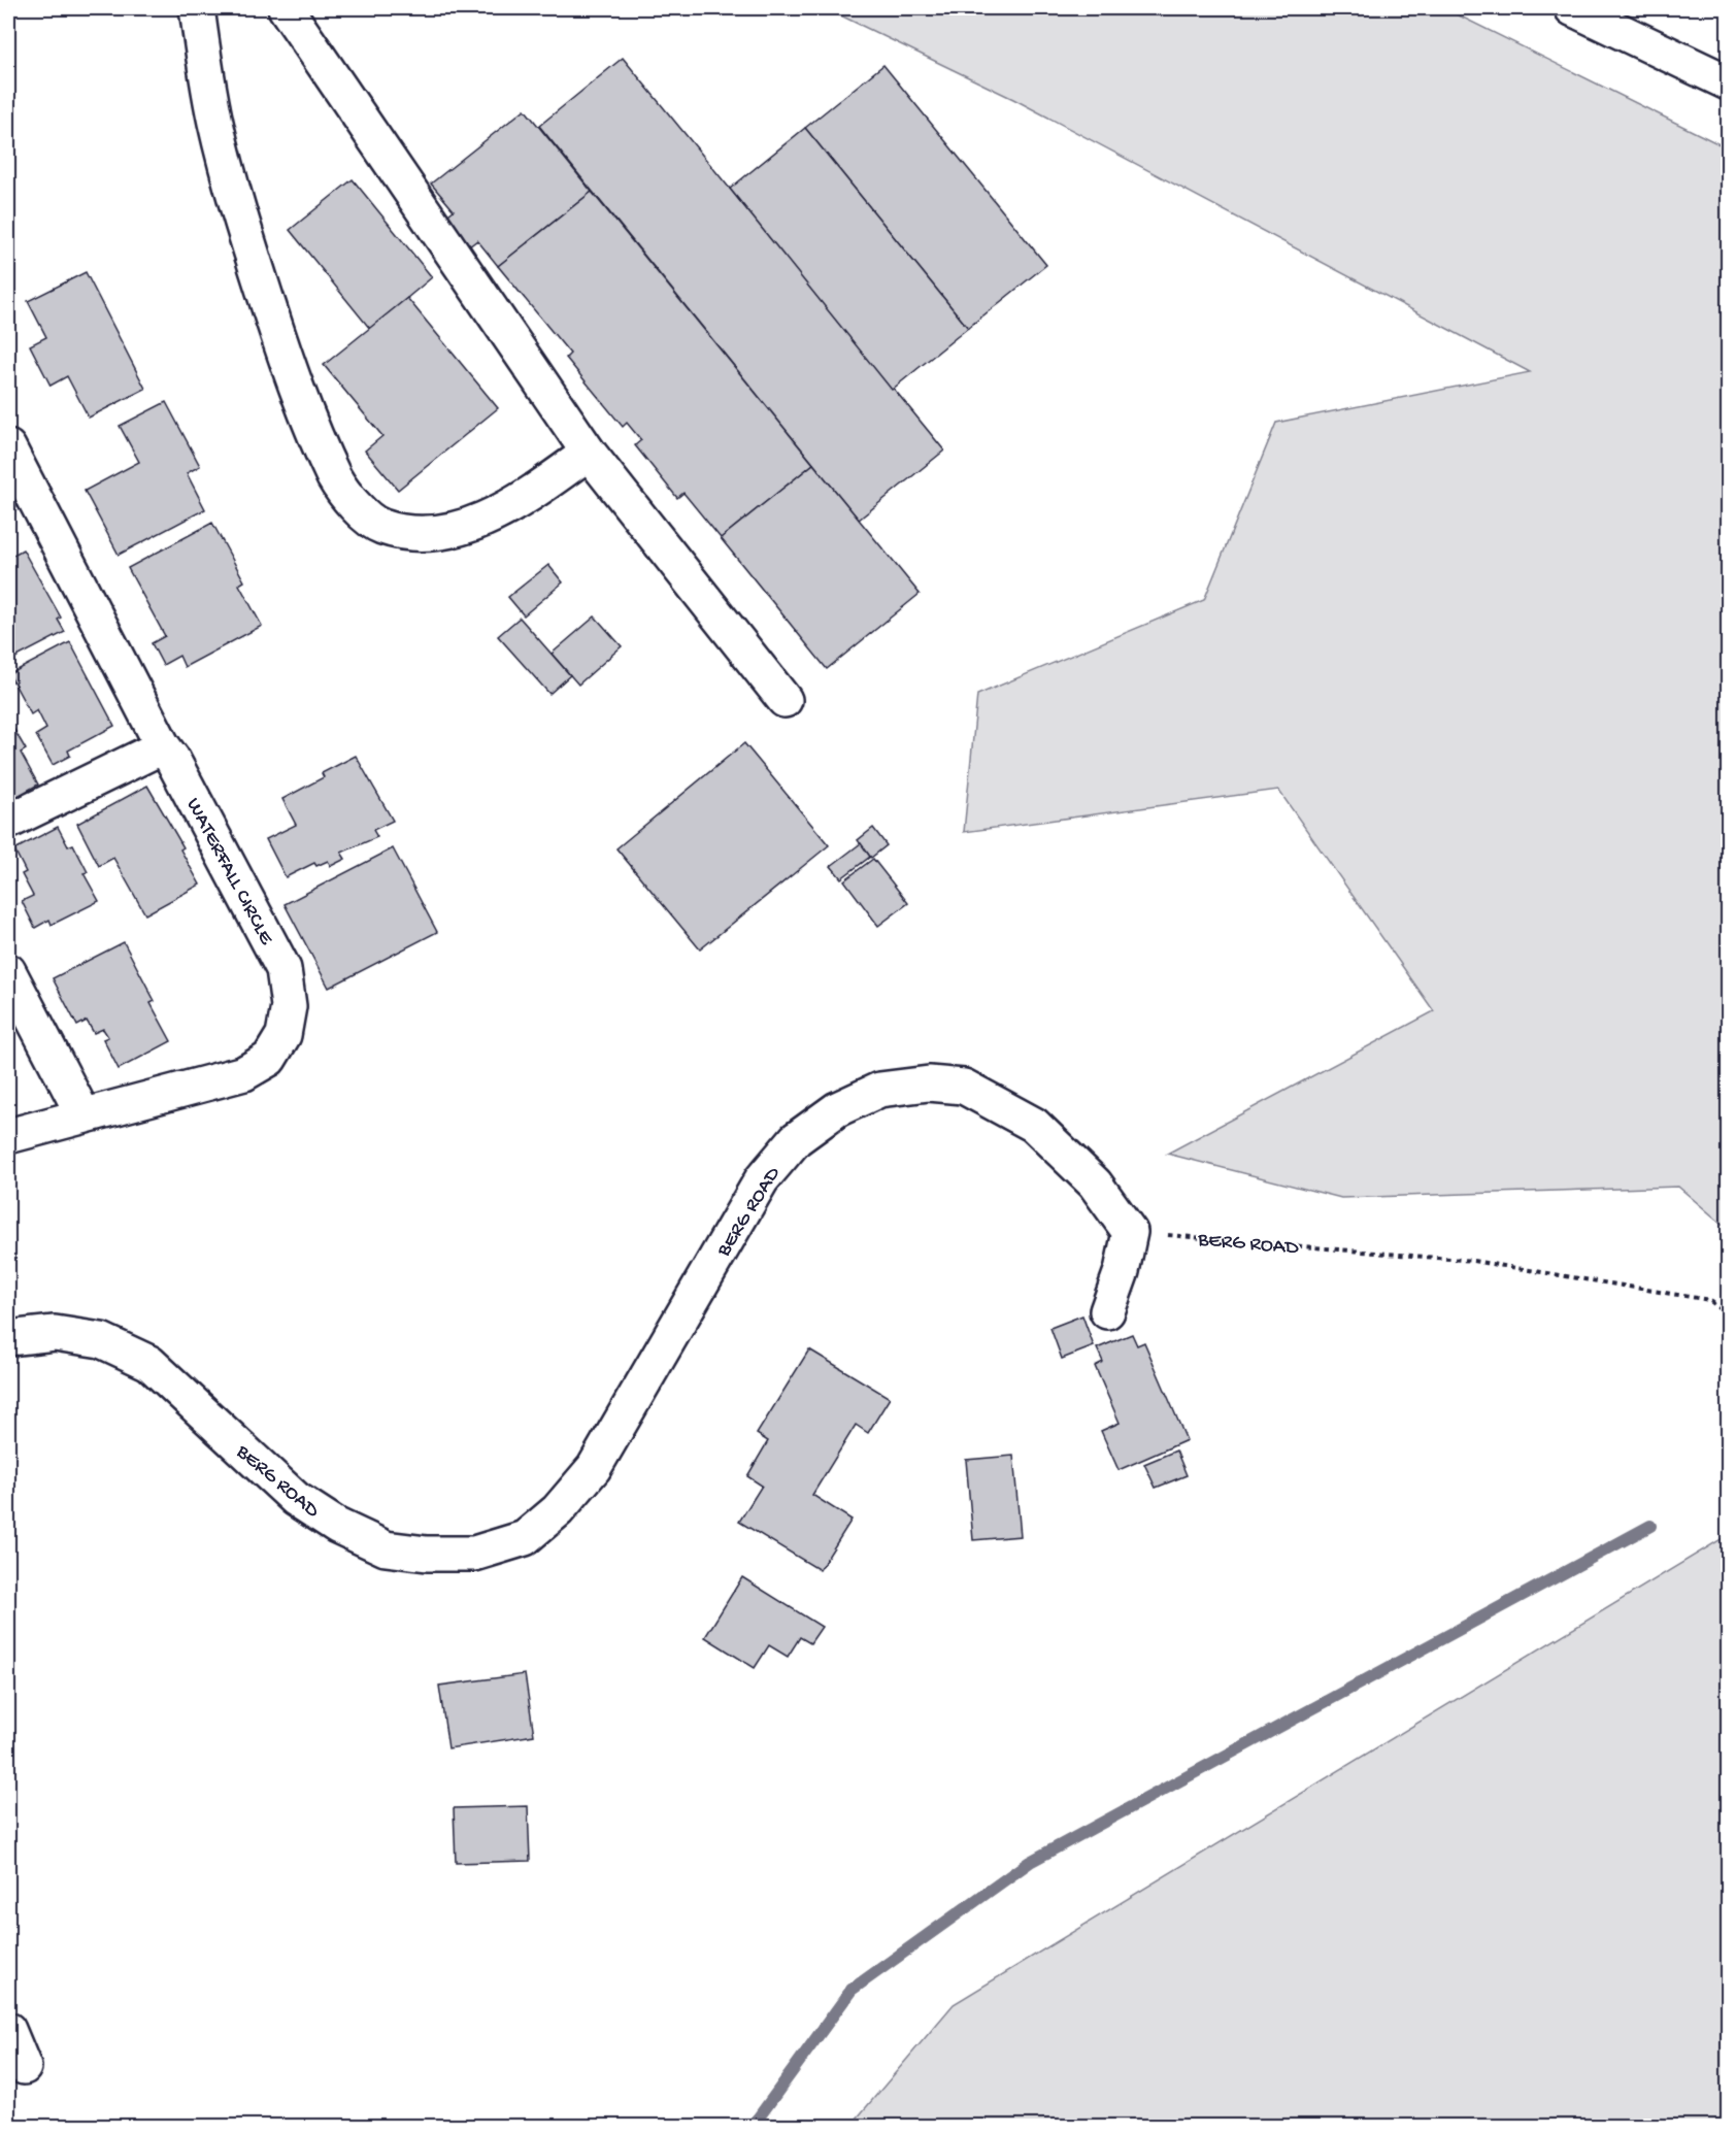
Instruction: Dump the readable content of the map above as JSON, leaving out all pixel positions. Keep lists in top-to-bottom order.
{
  "streets": {
    "street": ["WATERFALL CIRCLE", "BERG ROAD"]
  }
}
